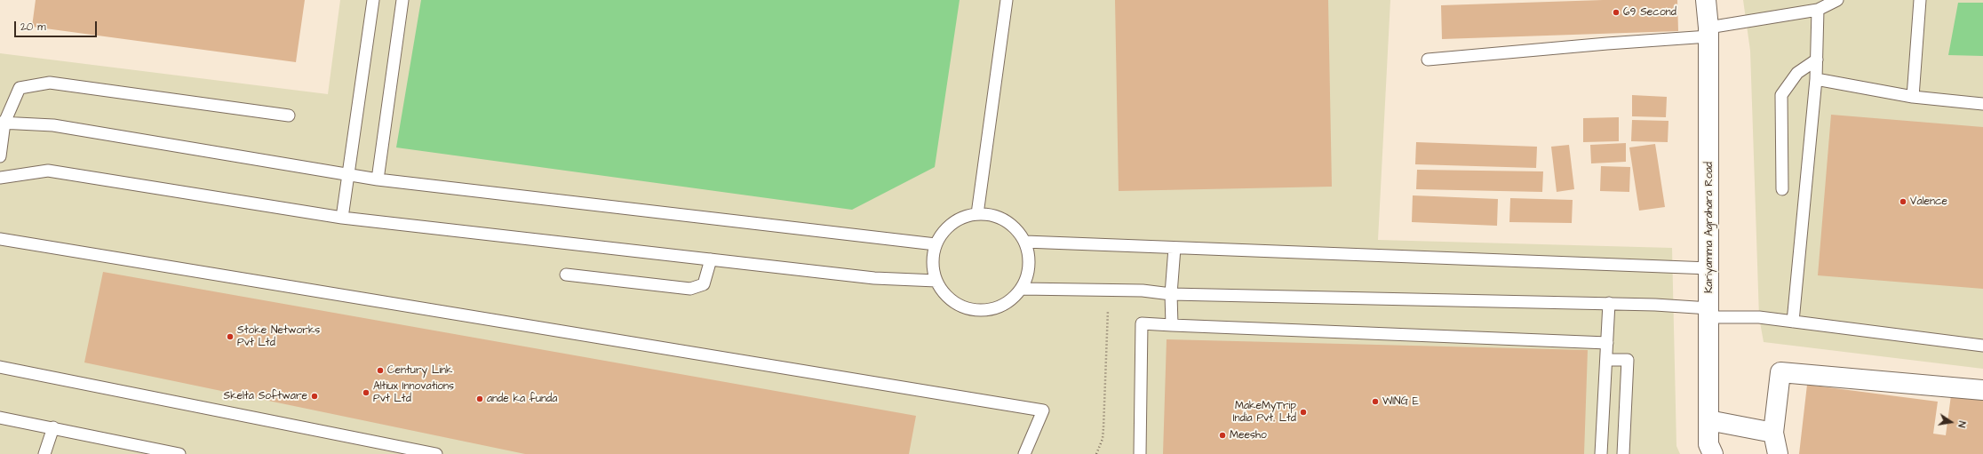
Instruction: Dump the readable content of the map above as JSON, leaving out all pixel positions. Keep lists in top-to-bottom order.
{
  "streets": {
    "street": ["Kariyamma Agrahara Road"]
  },
  "places": [
    "69 Second",
    "Valence",
    "Stoke Networks Pvt Ltd",
    "Century Link",
    "Altiux Innovations Pvt Ltd",
    "Skelta Software",
    "ande ka funda",
    "WING E",
    "MakeMyTrip India Pvt. Ltd",
    "Meesho"
  ],
  "scale_bar": "20 m",
  "north": "right"
}
